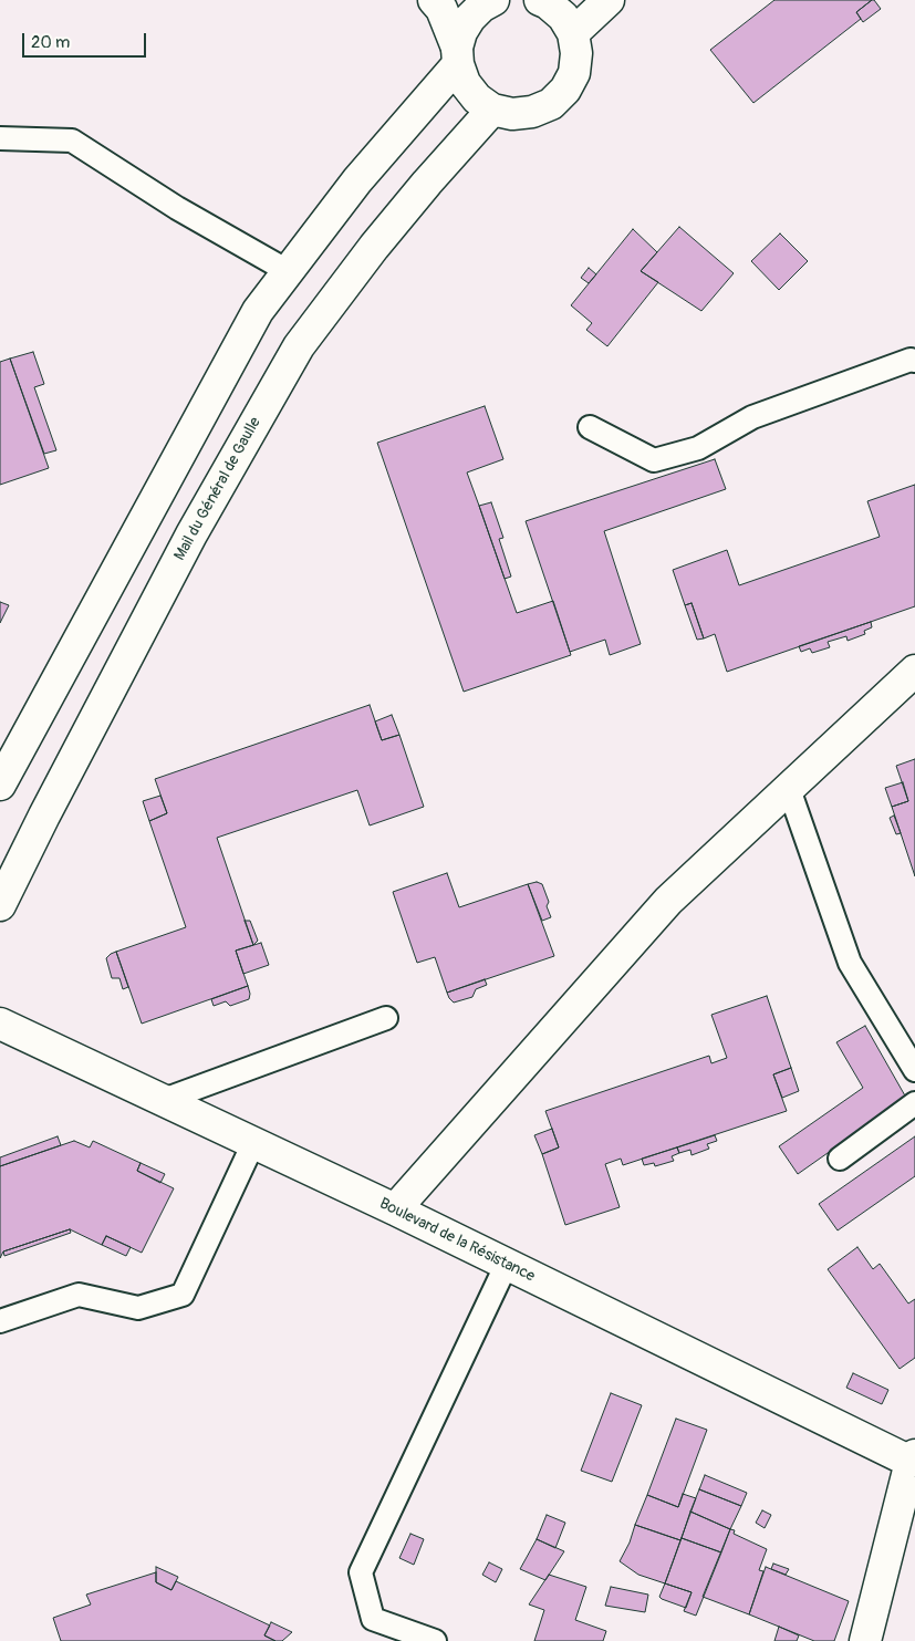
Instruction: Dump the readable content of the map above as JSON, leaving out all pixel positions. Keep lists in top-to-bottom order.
{
  "streets": {
    "street": ["Mail du Général de Gaulle", "Boulevard de la Résistance"]
  },
  "scale_bar": "20 m"
}
